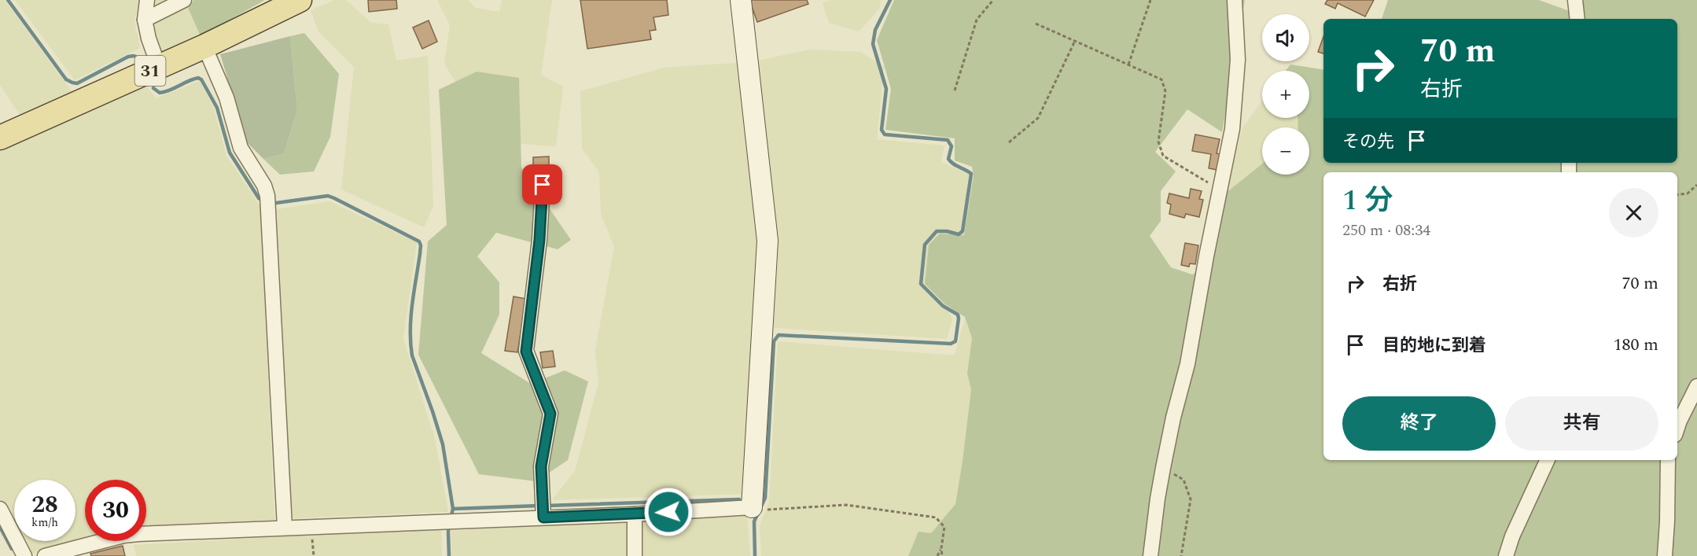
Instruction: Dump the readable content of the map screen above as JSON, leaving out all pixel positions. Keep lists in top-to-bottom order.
{
  "streets": {
    "main road": ["31"]
  },
  "page": {
    "map_buttons": ["+", "−"],
    "turn": ["70 m", "右折"],
    "then": "その先",
    "heading": ["1 分", "250 m · 08:34"],
    "list": [
      {
        "name": "右折",
        "value": "70 m"
      },
      {
        "name": "目的地に到着",
        "value": "180 m"
      }
    ],
    "buttons": ["終了", "共有"],
    "speed": "28 km/h",
    "limit": "30"
  }
}
